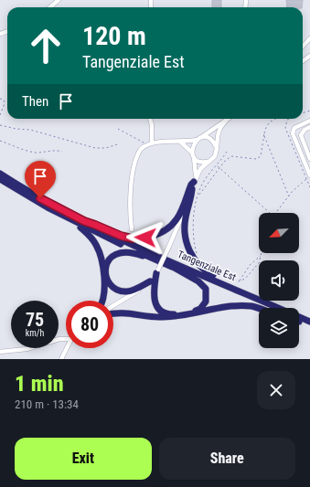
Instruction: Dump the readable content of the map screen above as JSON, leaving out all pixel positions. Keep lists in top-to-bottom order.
{
  "streets": {
    "highway": ["Tangenziale Est"]
  },
  "north": "bottom left",
  "page": {
    "turn": ["120 m", "Tangenziale Est"],
    "then": "Then",
    "speed": "75 km/h",
    "limit": "80",
    "heading": ["1 min", "210 m · 13:34"],
    "buttons": ["Exit", "Share"]
  }
}
